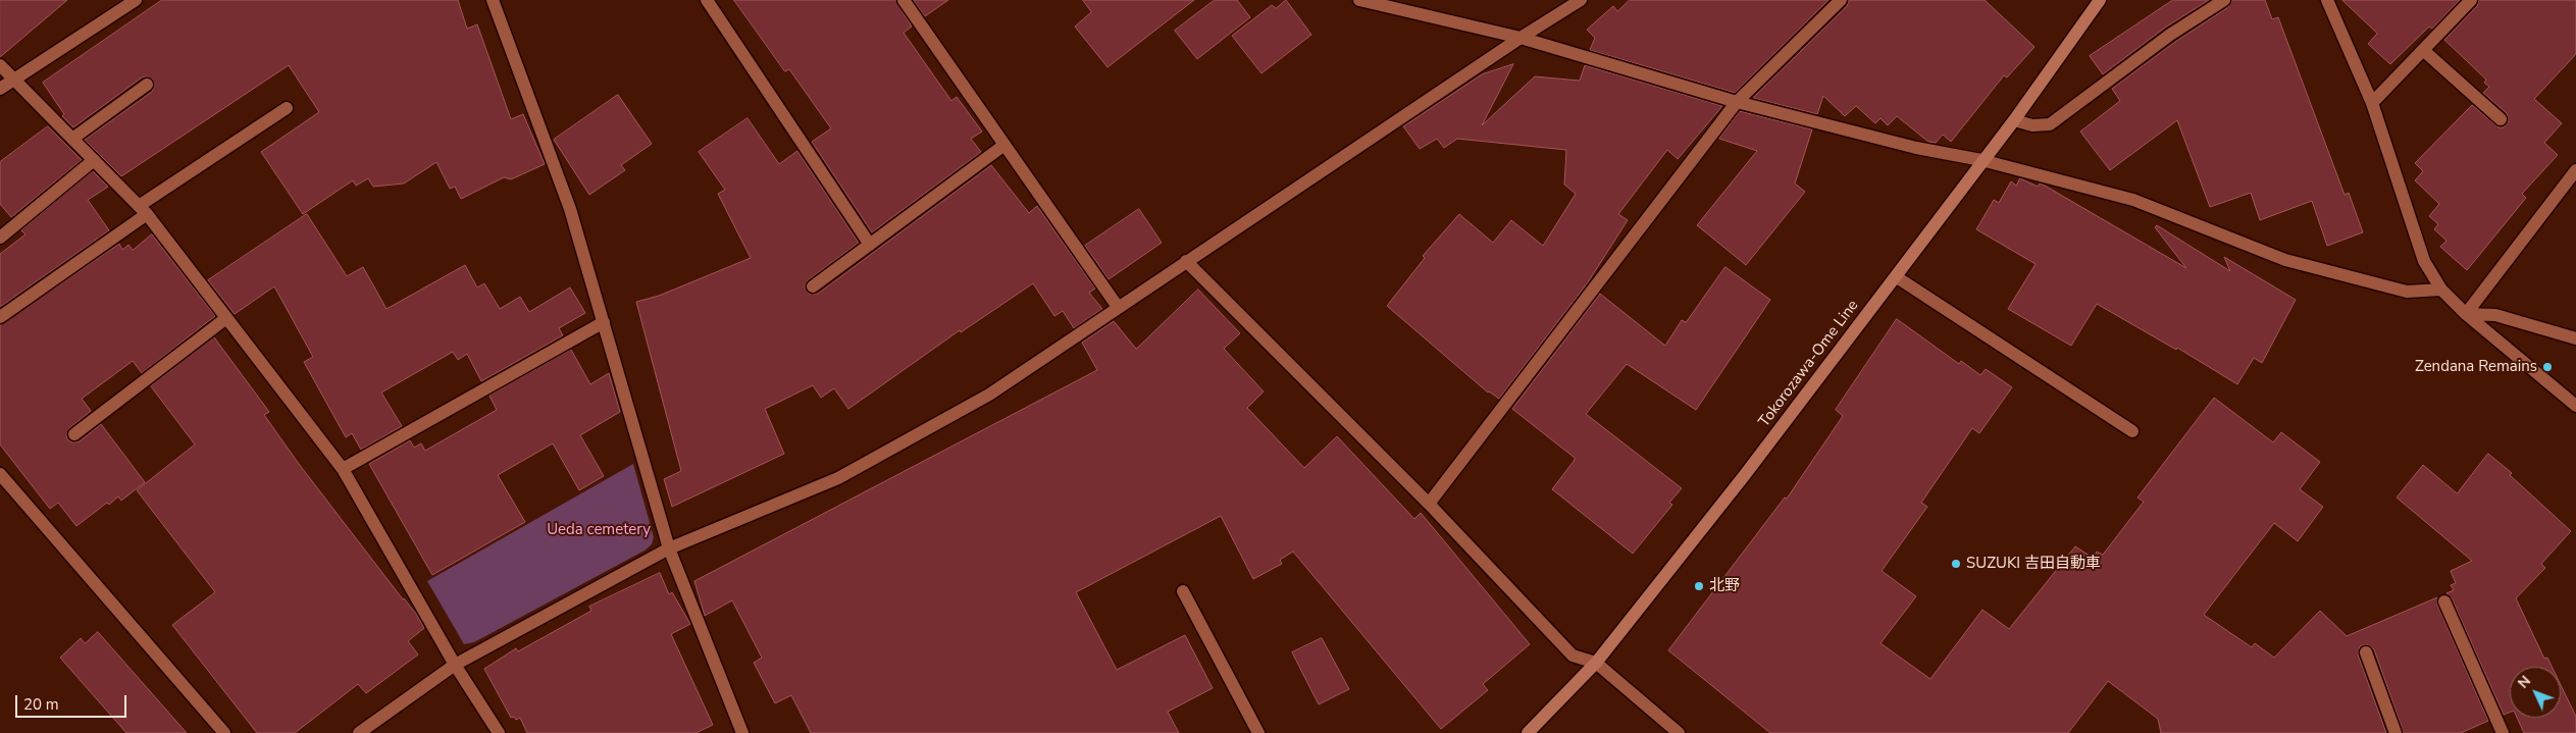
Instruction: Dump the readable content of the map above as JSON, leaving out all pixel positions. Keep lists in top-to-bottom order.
{
  "streets": {
    "main road": ["Tokorozawa-Ome Line"]
  },
  "parks": ["Ueda cemetery"],
  "places": ["Zendana Remains", "SUZUKI 吉田自動車", "北野"],
  "scale_bar": "20 m",
  "north": "top left"
}
